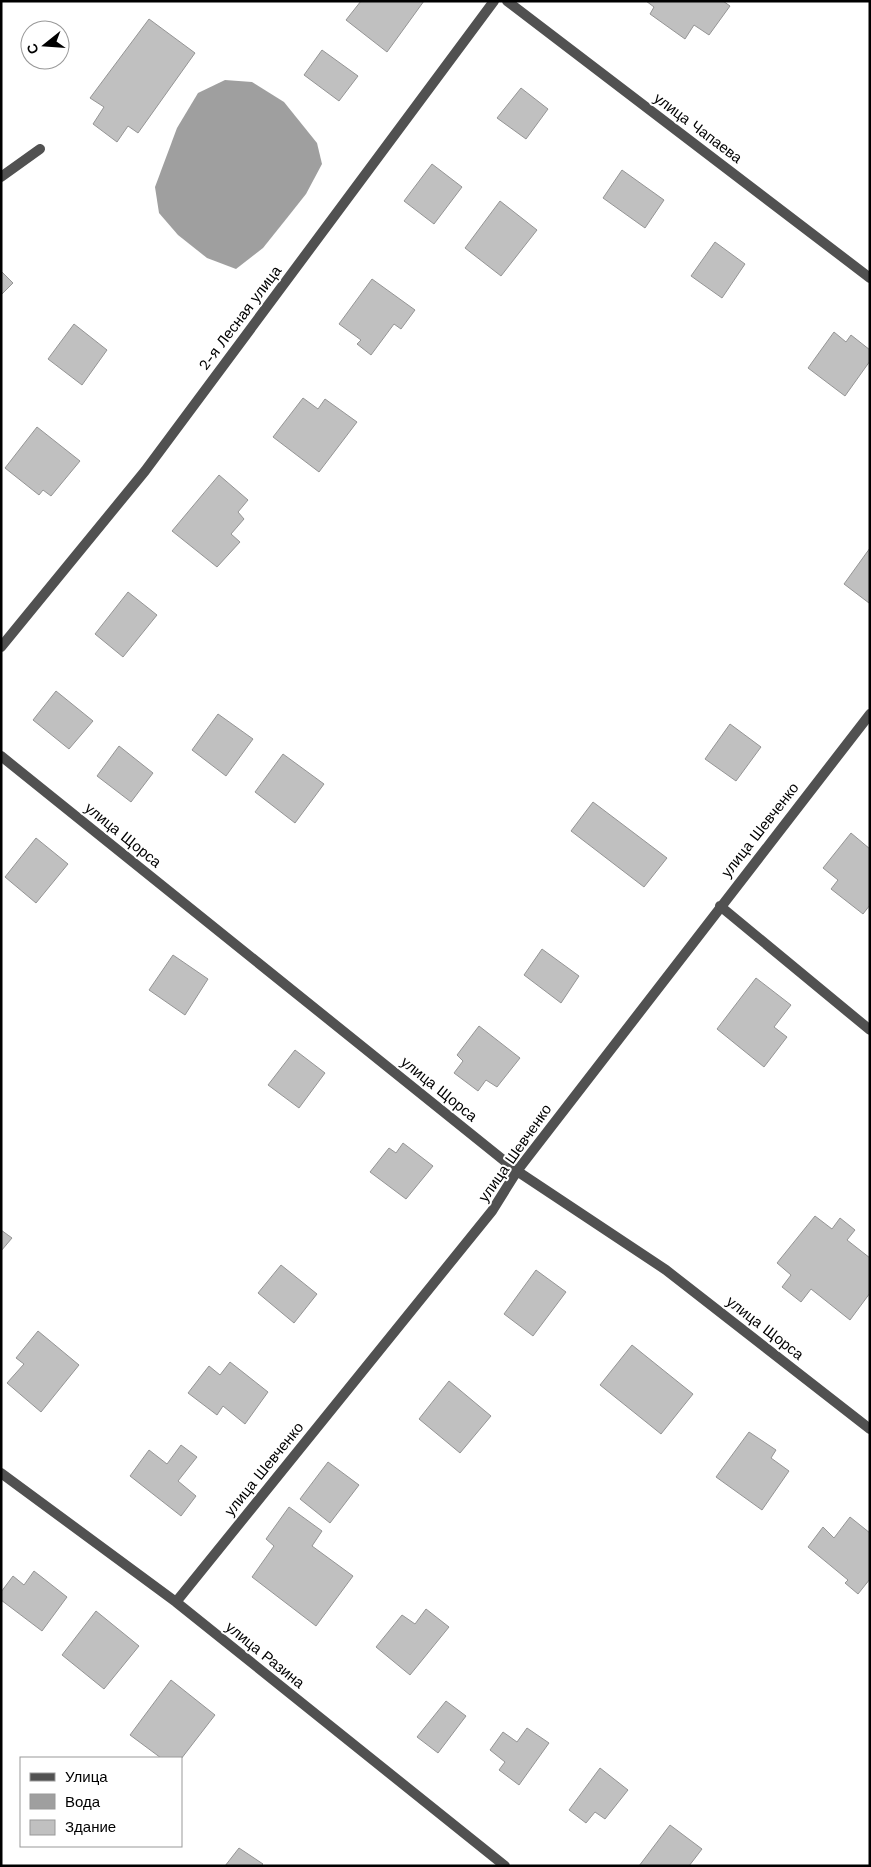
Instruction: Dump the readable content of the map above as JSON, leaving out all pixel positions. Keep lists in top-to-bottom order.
{
  "streets": {
    "street": [
      "улица Чапаева",
      "2-я Лесная улица",
      "улица Шевченко",
      "улица Щорса",
      "улица Разина"
    ]
  },
  "crossings": [
    ["улица Шевченко", "улица Щорса"],
    ["улица Шевченко", "улица Разина"]
  ],
  "legend": ["Улица", "Вода", "Здание"],
  "north": "left"
}
